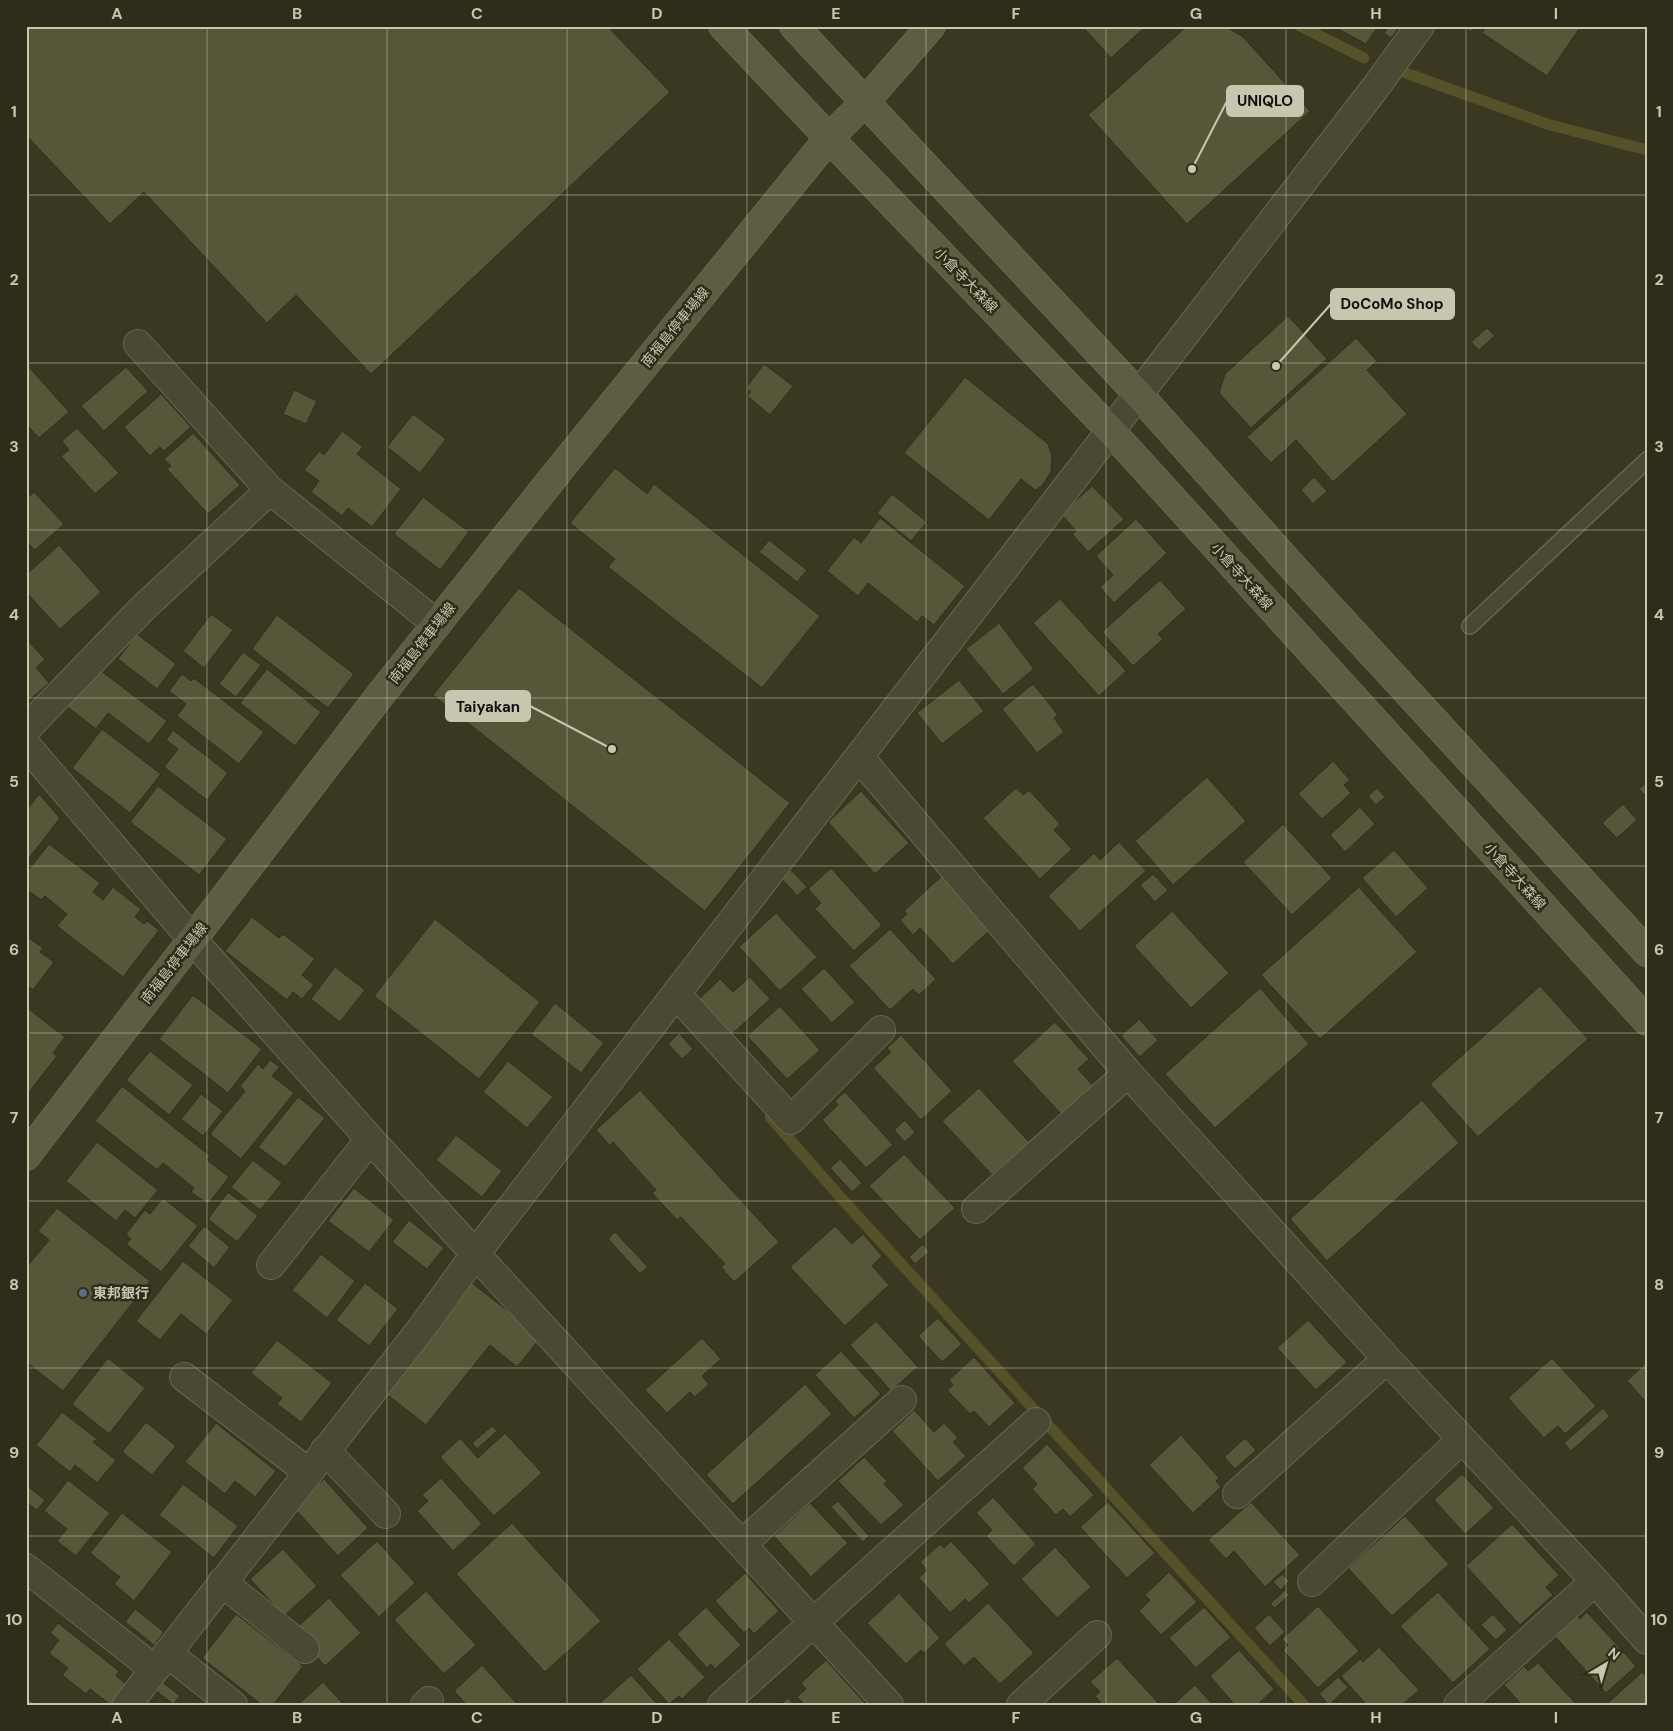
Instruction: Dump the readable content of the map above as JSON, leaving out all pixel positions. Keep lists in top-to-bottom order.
{
  "streets": {
    "street": ["小倉寺大森線", "南福島停車場線"]
  },
  "crossings": [
    ["小倉寺大森線", "南福島停車場線"]
  ],
  "places": [
    "UNIQLO",
    "DoCoMo Shop",
    "Taiyakan",
    "東邦銀行"
  ],
  "north": "top right",
  "grid": {
    "columns": [
      "A",
      "B",
      "C",
      "D",
      "E",
      "F",
      "G",
      "H",
      "I"
    ],
    "rows": [
      "1",
      "2",
      "3",
      "4",
      "5",
      "6",
      "7",
      "8",
      "9",
      "10"
    ]
  }
}
